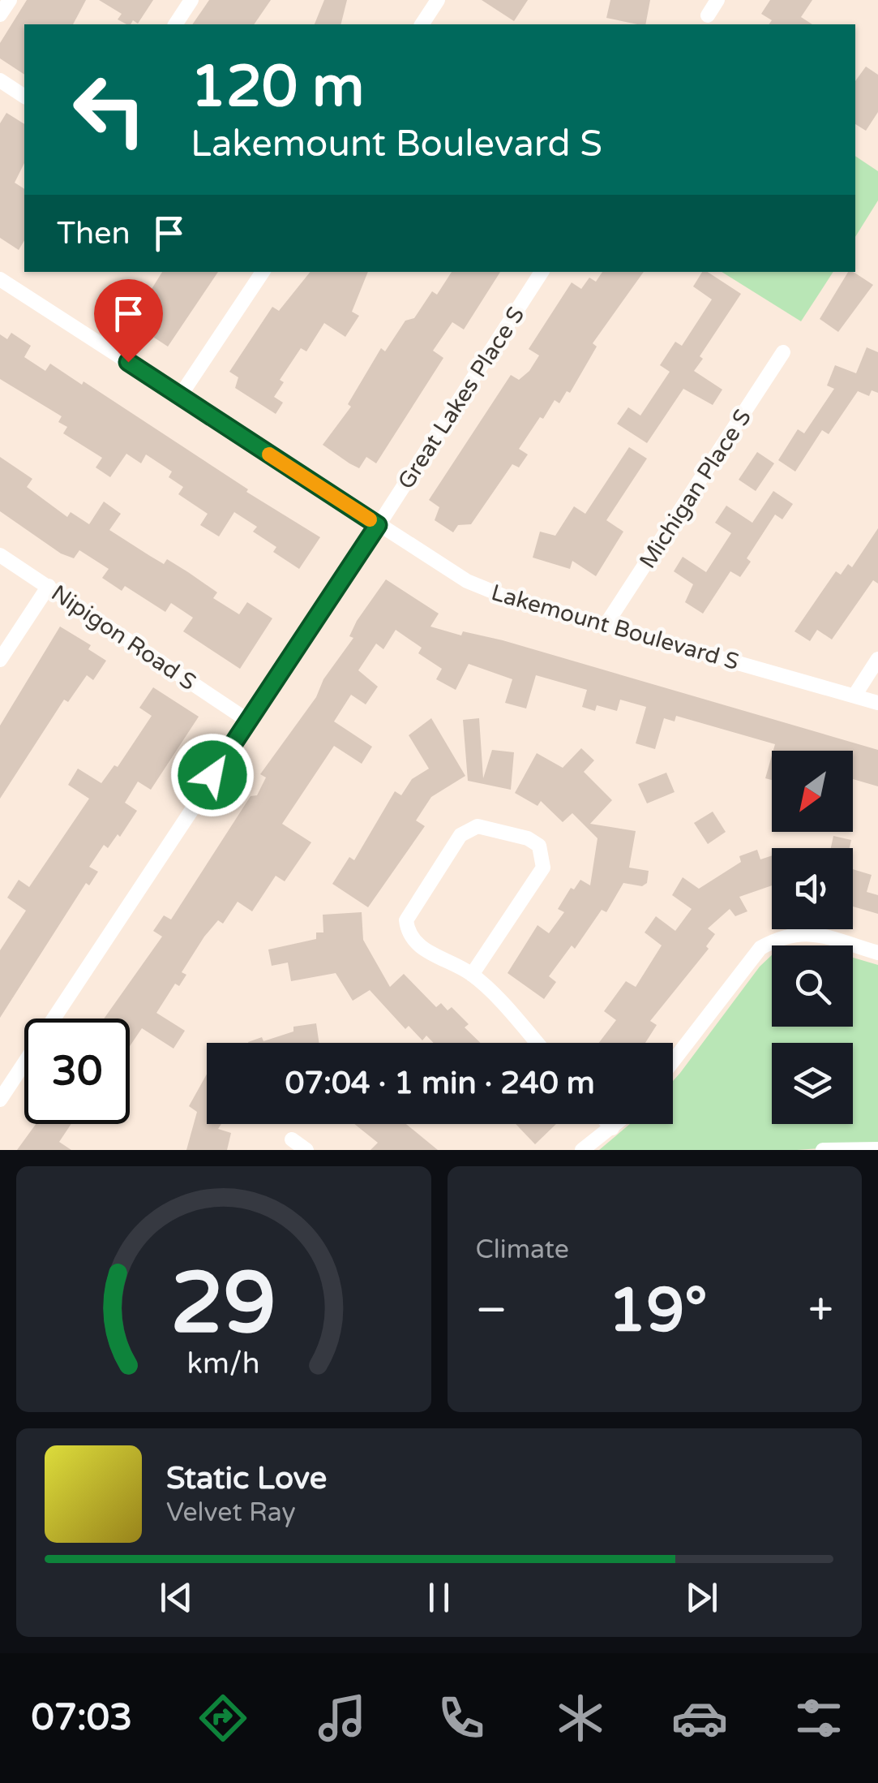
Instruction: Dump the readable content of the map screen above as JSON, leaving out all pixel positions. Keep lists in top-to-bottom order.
{
  "streets": {
    "street": [
      "Great Lakes Place S",
      "Michigan Place S",
      "Lakemount Boulevard S",
      "Nipigon Road S"
    ]
  },
  "crossings": [
    ["Great Lakes Place S", "Lakemount Boulevard S"],
    ["Great Lakes Place S", "Nipigon Road S"],
    ["Michigan Place S", "Lakemount Boulevard S"]
  ],
  "north": "bottom left",
  "page": {
    "turn": ["120 m", "Lakemount Boulevard S"],
    "then": "Then",
    "limit": "30",
    "trip": "07:04 · 1 min · 240 m",
    "tile": "Climate",
    "heat": ["−", "19°", "+"],
    "song": ["Static Love", "Velvet Ray"],
    "tabs": "07:03",
    "gauge": ["29", "km/h"]
  }
}
